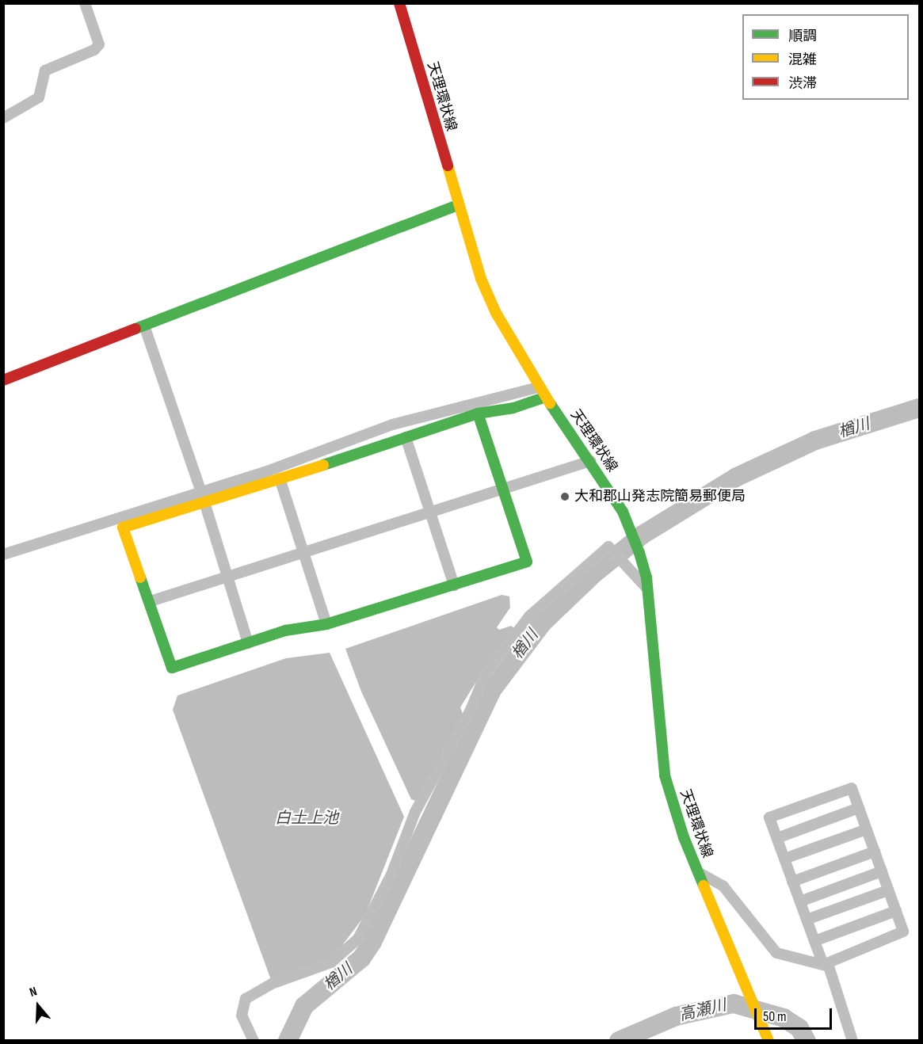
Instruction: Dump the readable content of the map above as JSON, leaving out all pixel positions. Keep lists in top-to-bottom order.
{
  "streets": {
    "street": ["天理環状線"]
  },
  "water": ["楢川", "白土上池", "高瀬川"],
  "places": ["大和郡山発志院簡易郵便局"],
  "legend": ["順調", "混雑", "渋滞"],
  "scale_bar": "50 m",
  "north": "top"
}
